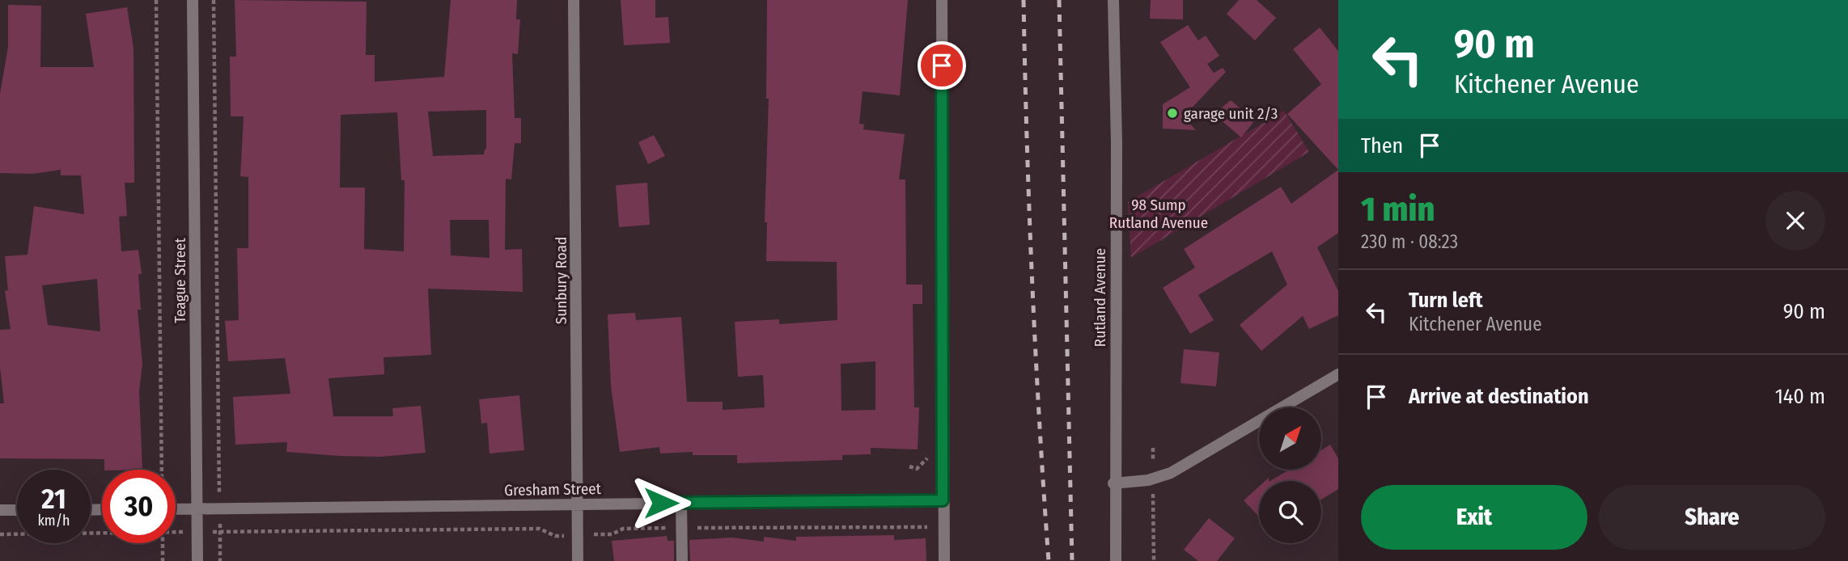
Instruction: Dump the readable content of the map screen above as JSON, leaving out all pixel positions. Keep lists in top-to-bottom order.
{
  "streets": {
    "street": [
      "Teague Street",
      "Sunbury Road",
      "Rutland Avenue",
      "Gresham Street"
    ]
  },
  "crossings": [
    ["Teague Street", "Gresham Street"],
    ["Sunbury Road", "Gresham Street"]
  ],
  "parks": ["98 Sump Rutland Avenue"],
  "places": ["garage unit 2/3"],
  "north": "top right",
  "page": {
    "turn": ["90 m", "Kitchener Avenue"],
    "then": "Then",
    "heading": ["1 min", "230 m · 08:23"],
    "list": [
      {
        "name": "Turn left",
        "note": "Kitchener Avenue",
        "value": "90 m"
      },
      {
        "name": "Arrive at destination",
        "value": "140 m"
      }
    ],
    "speed": "21 km/h",
    "limit": "30",
    "buttons": ["Exit", "Share"]
  }
}
